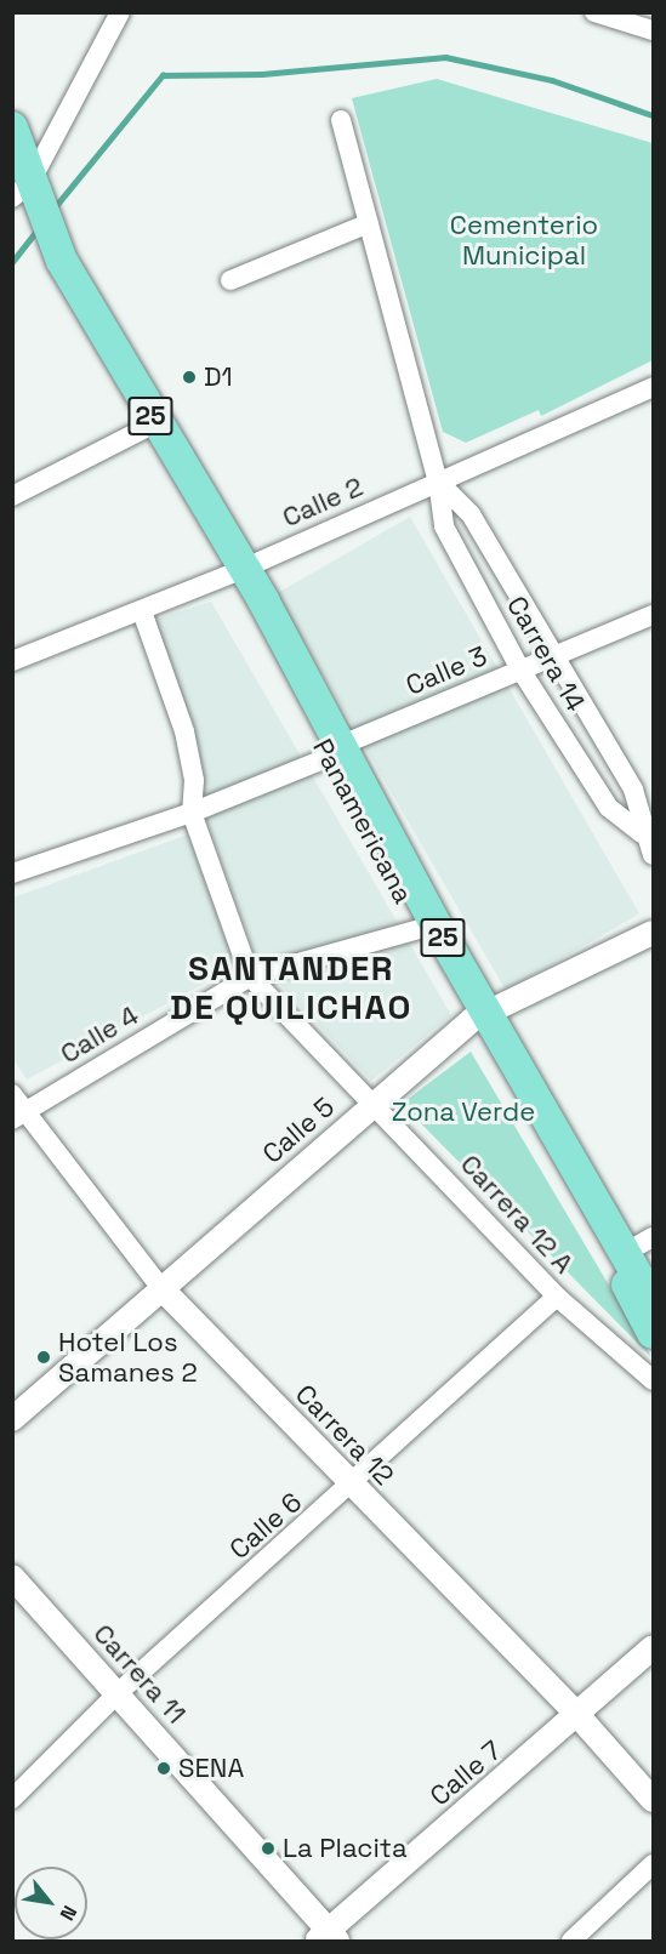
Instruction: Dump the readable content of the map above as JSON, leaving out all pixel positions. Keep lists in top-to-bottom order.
{
  "streets": {
    "main road": ["25", "Panamericana"],
    "street": [
      "Calle 2",
      "Carrera 14",
      "Calle 3",
      "Calle 4",
      "Calle 5",
      "Carrera 12 A",
      "Carrera 12",
      "Calle 6",
      "Carrera 11",
      "Calle 7"
    ]
  },
  "crossings": [
    ["Calle 2", "Carrera 14"],
    ["Calle 2", "Panamericana"],
    ["Calle 2", "Carrera 12 A"],
    ["Carrera 14", "Calle 3"],
    ["Calle 3", "Panamericana"],
    ["Calle 3", "Carrera 12 A"],
    ["Panamericana", "Calle 4"],
    ["Panamericana", "Calle 5"],
    ["Calle 4", "Carrera 12 A"],
    ["Calle 4", "Carrera 12"],
    ["Calle 5", "Carrera 12 A"],
    ["Calle 5", "Carrera 12"],
    ["Carrera 12 A", "Calle 6"],
    ["Carrera 12", "Calle 6"],
    ["Carrera 12", "Calle 7"],
    ["Calle 6", "Carrera 11"],
    ["Carrera 11", "Calle 7"]
  ],
  "districts": ["SANTANDER DE QUILICHAO"],
  "parks": ["Cementerio Municipal", "Zona Verde"],
  "places": [
    "D1",
    "Hotel Los Samanes 2",
    "SENA",
    "La Placita"
  ],
  "north": "bottom right"
}
